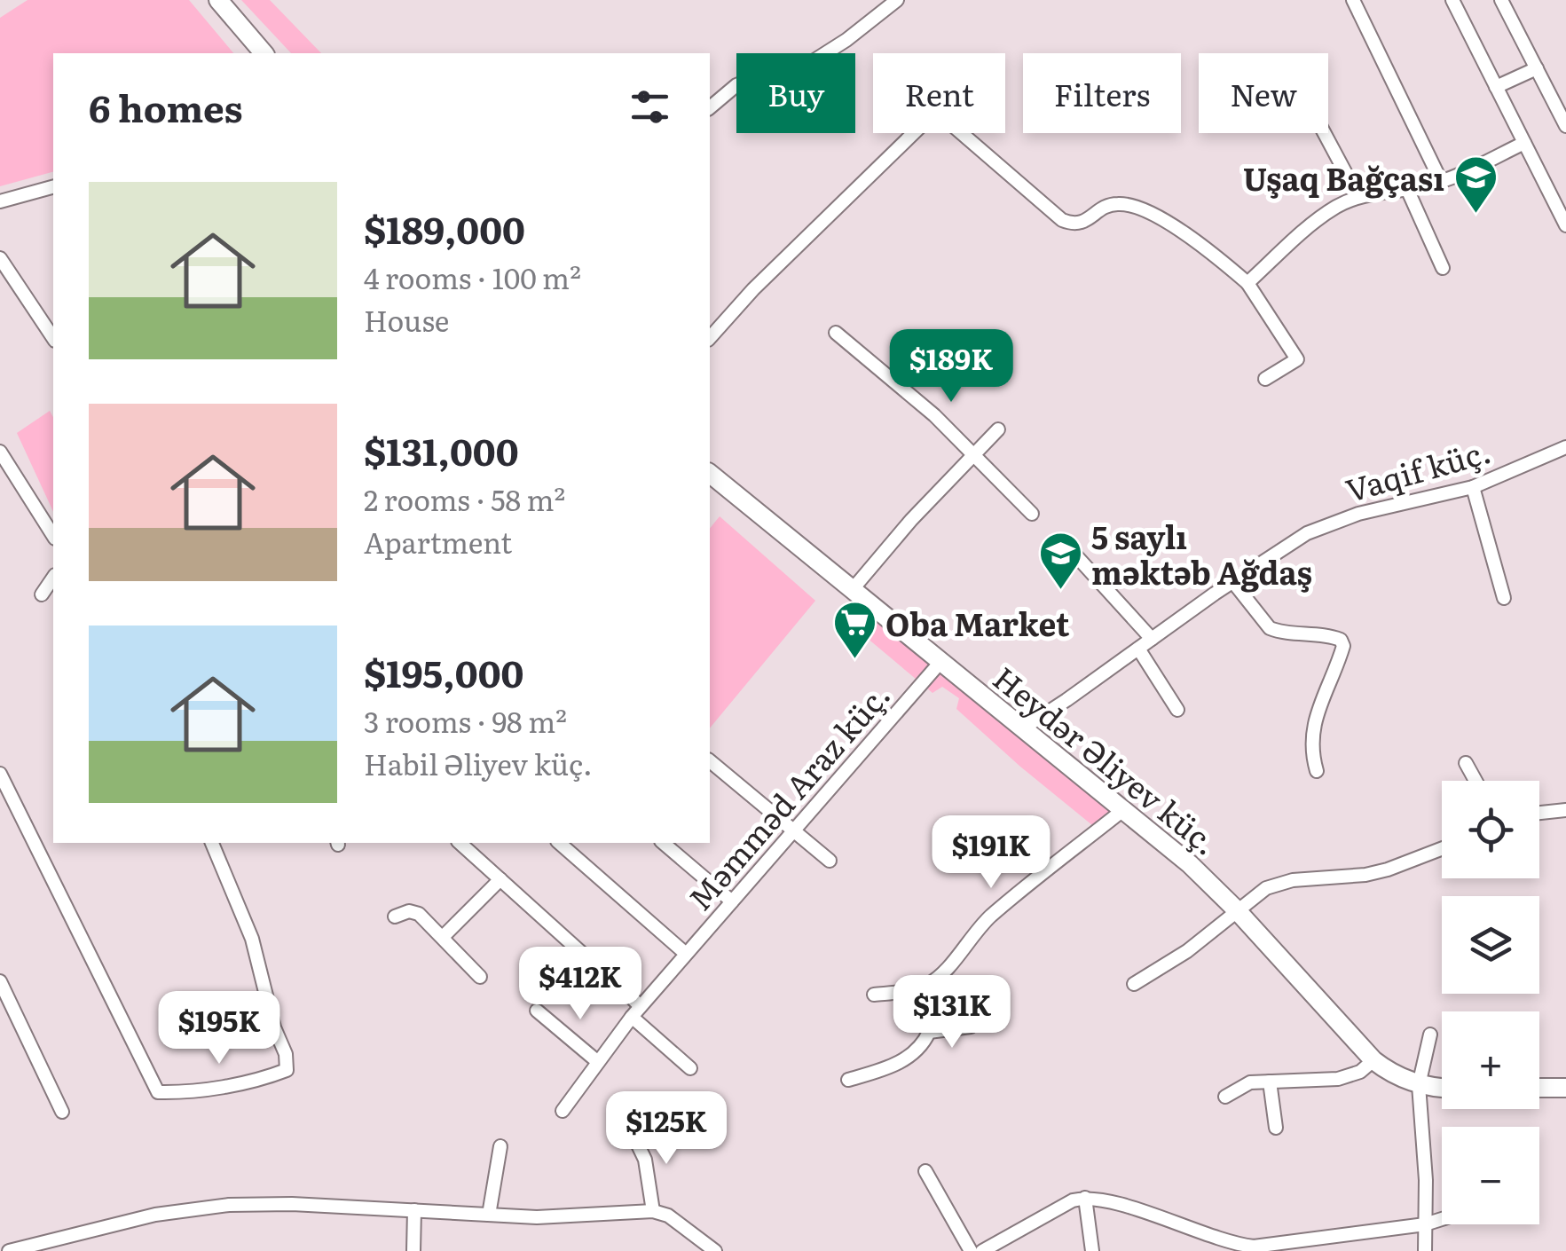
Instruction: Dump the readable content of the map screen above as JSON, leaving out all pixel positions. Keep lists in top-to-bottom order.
{
  "streets": {
    "main road": ["Heydər Əliyev küç."],
    "street": ["Vaqif küç.", "Məmməd Araz küç."]
  },
  "crossings": [
    ["Vaqif küç.", "Heydər Əliyev küç."],
    ["Heydər Əliyev küç.", "Məmməd Araz küç."]
  ],
  "places": {
    "school or university": ["Uşaq Bağçası", "5 saylı məktəb Ağdaş"],
    "supermarket": ["Oba Market"]
  },
  "page": {
    "chip": [
      "Buy",
      "Rent",
      "Filters",
      "New"
    ],
    "heading": "6 homes",
    "list": [
      {
        "name": "$189,000",
        "note": "4 rooms · 100 m² · House"
      },
      {
        "name": "$131,000",
        "note": "2 rooms · 58 m² · Apartment"
      },
      {
        "name": "$195,000",
        "note": "3 rooms · 98 m² · Habil Əliyev küç."
      }
    ],
    "price": [
      "$189K",
      "$191K",
      "$412K",
      "$131K",
      "$195K",
      "$125K"
    ],
    "map_buttons": ["+", "−"]
  }
}
